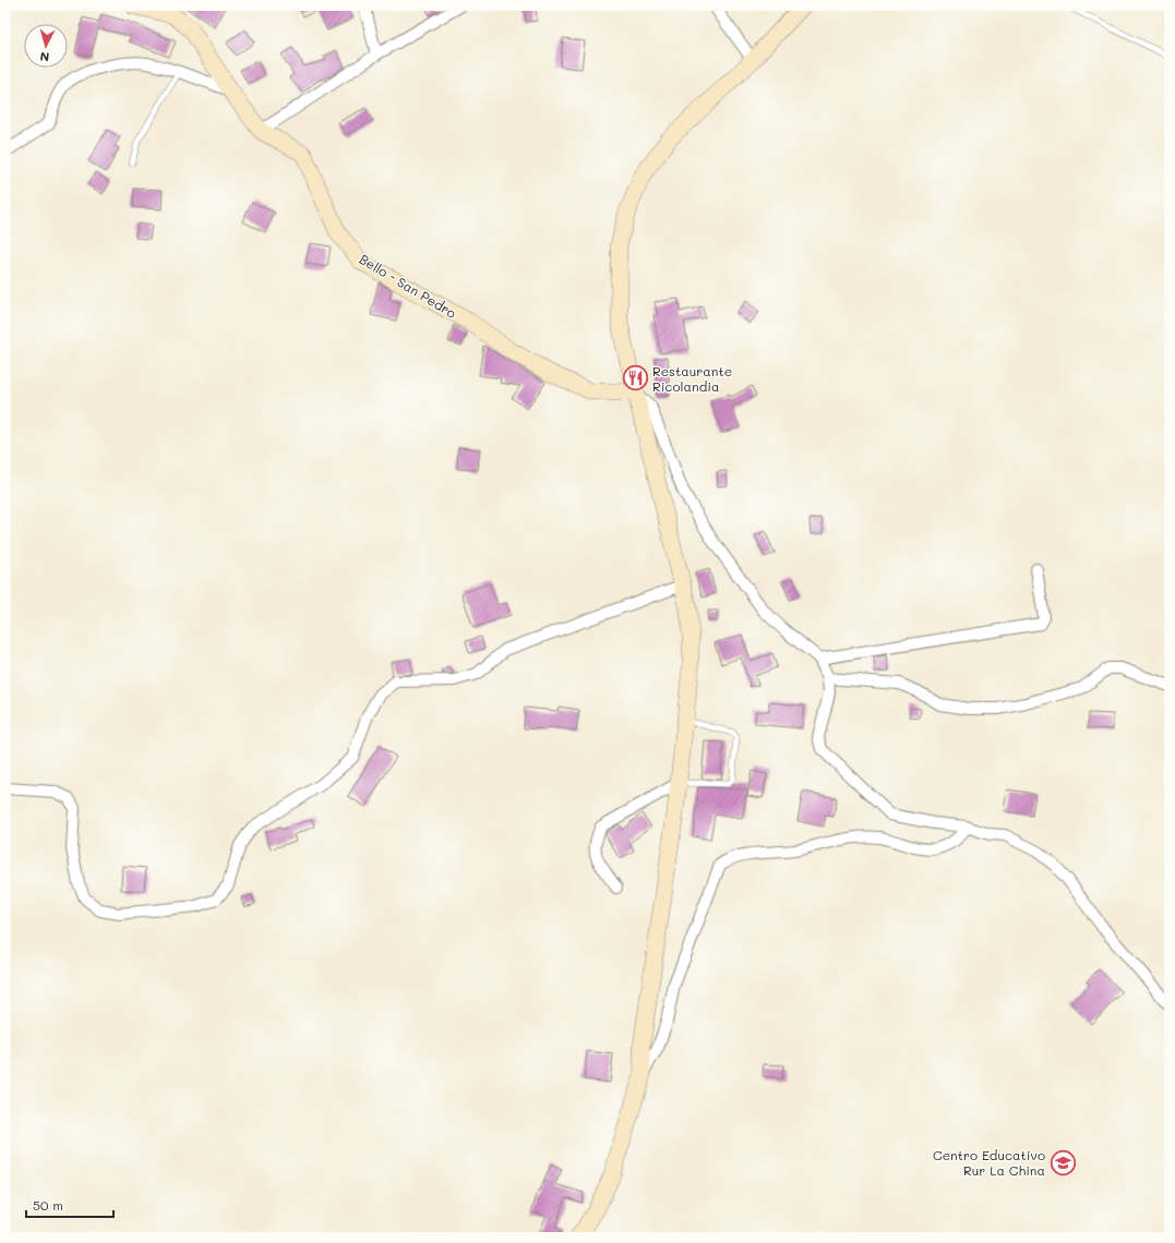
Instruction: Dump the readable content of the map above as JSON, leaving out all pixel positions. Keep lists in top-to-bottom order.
{
  "streets": {
    "main road": ["Bello - San Pedro"]
  },
  "places": {
    "restaurant": ["Restaurante Ricolandia"],
    "school or university": ["Centro Educativo Rur La China"]
  },
  "scale_bar": "50 m",
  "north": "bottom"
}
